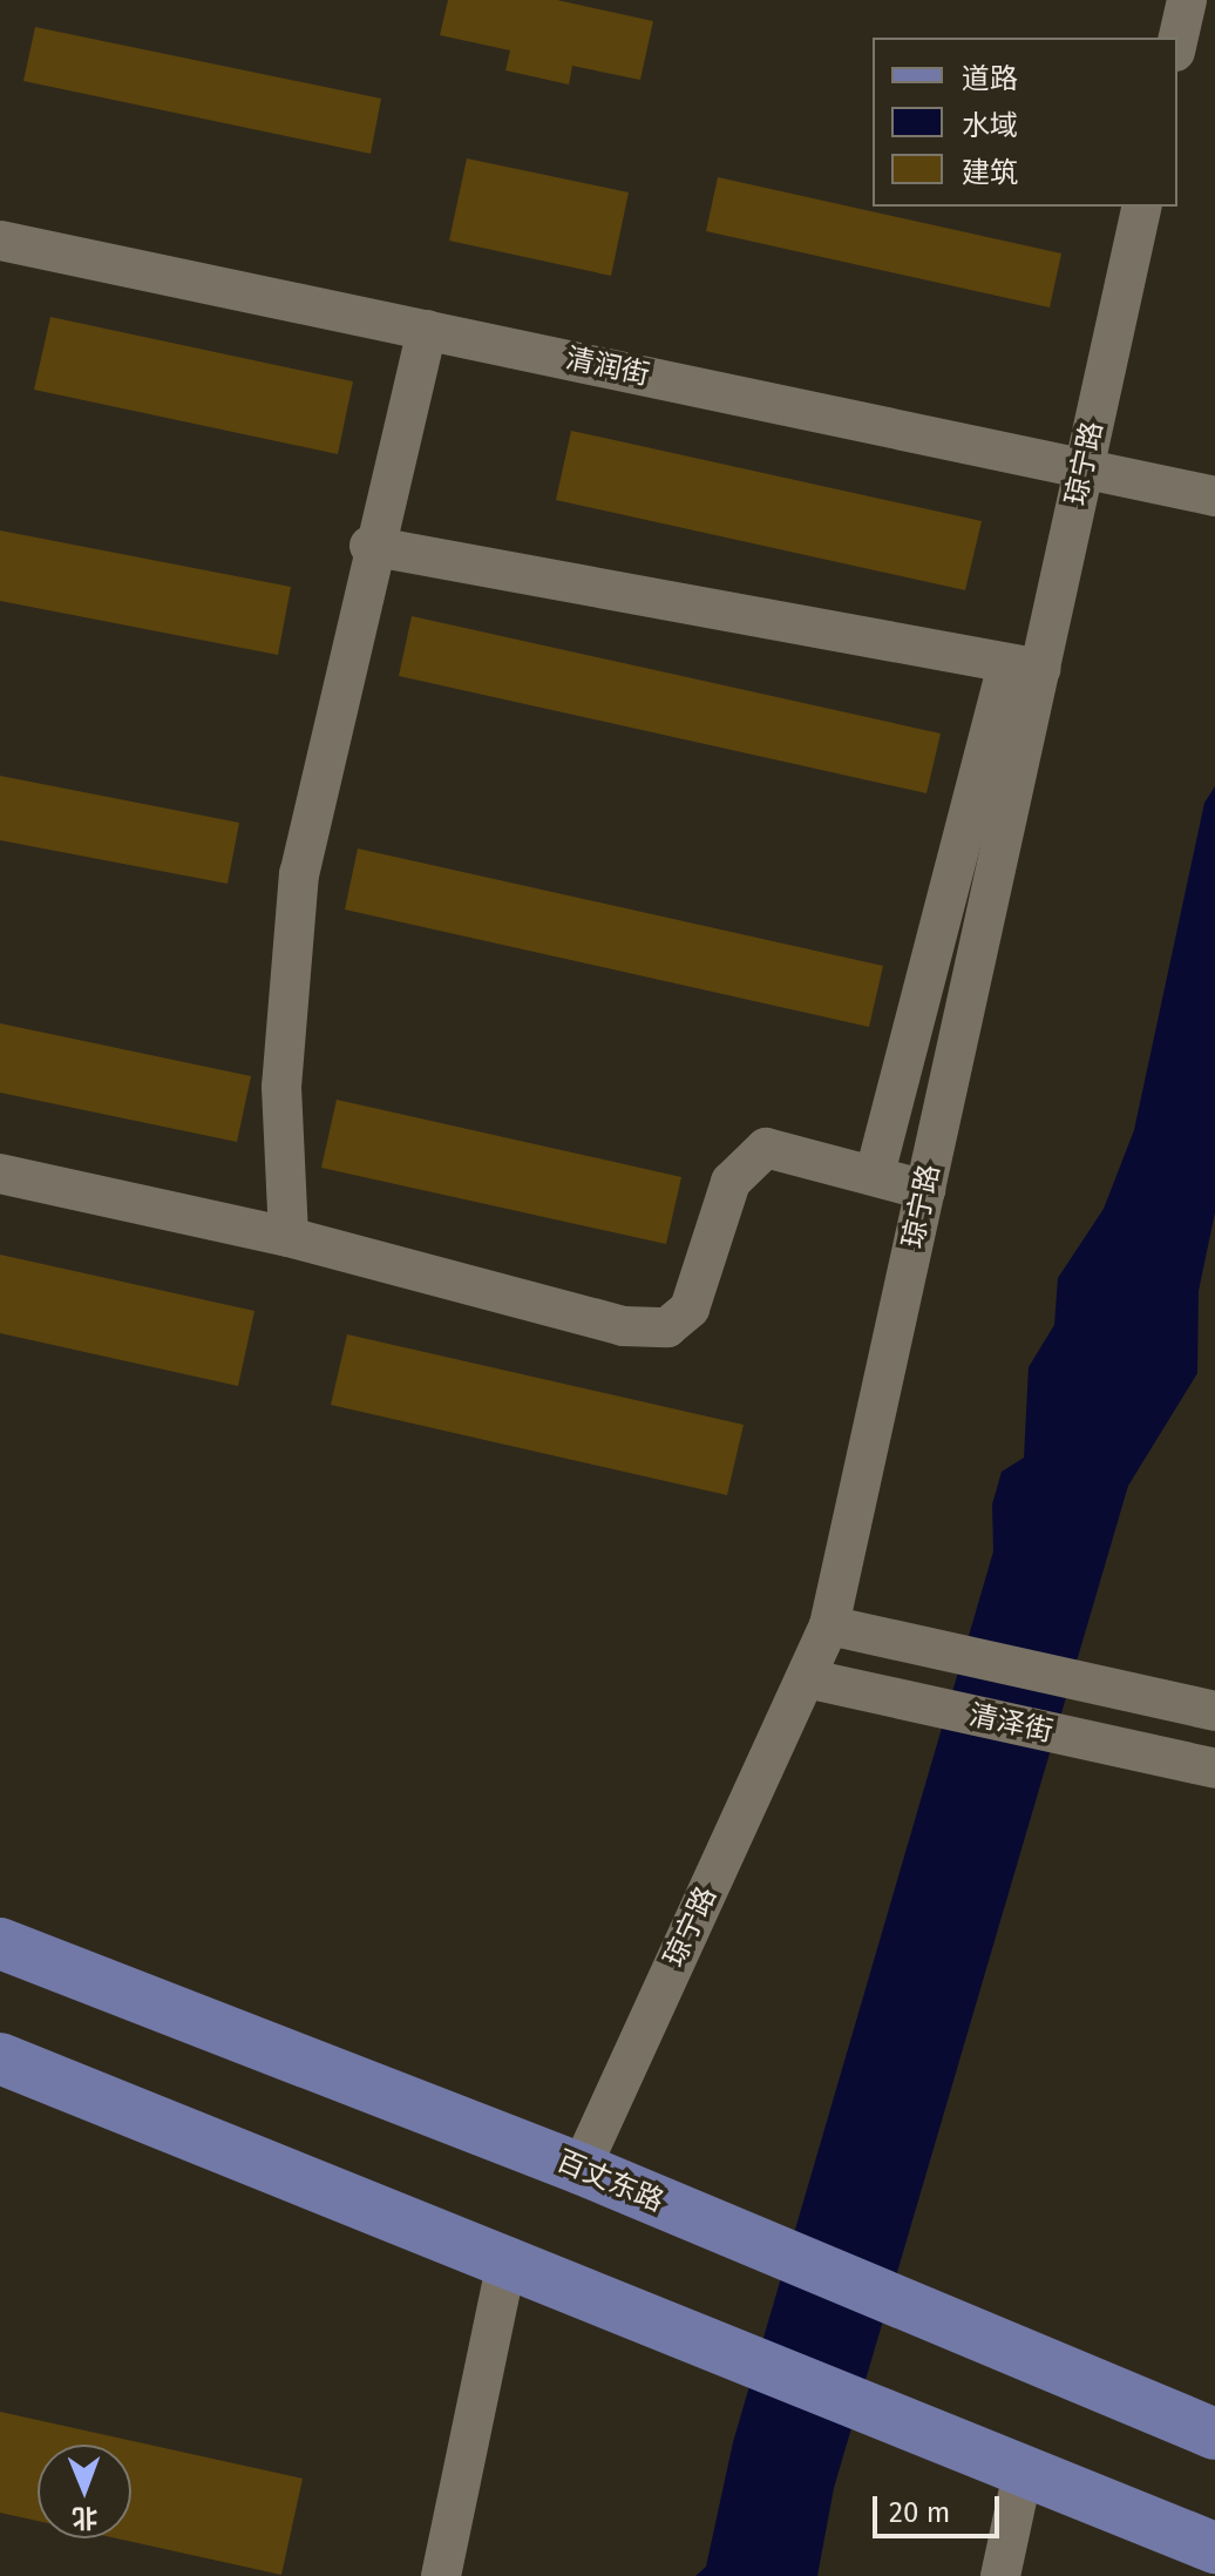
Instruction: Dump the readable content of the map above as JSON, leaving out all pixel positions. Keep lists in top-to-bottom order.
{
  "streets": {
    "main road": ["百丈东路"],
    "street": ["清润街", "琼宁路", "清泽街"]
  },
  "crossings": [
    ["清润街", "琼宁路"],
    ["琼宁路", "清泽街"],
    ["琼宁路", "百丈东路"]
  ],
  "legend": ["道路", "水域", "建筑"],
  "scale_bar": "20 m",
  "north": "bottom"
}
